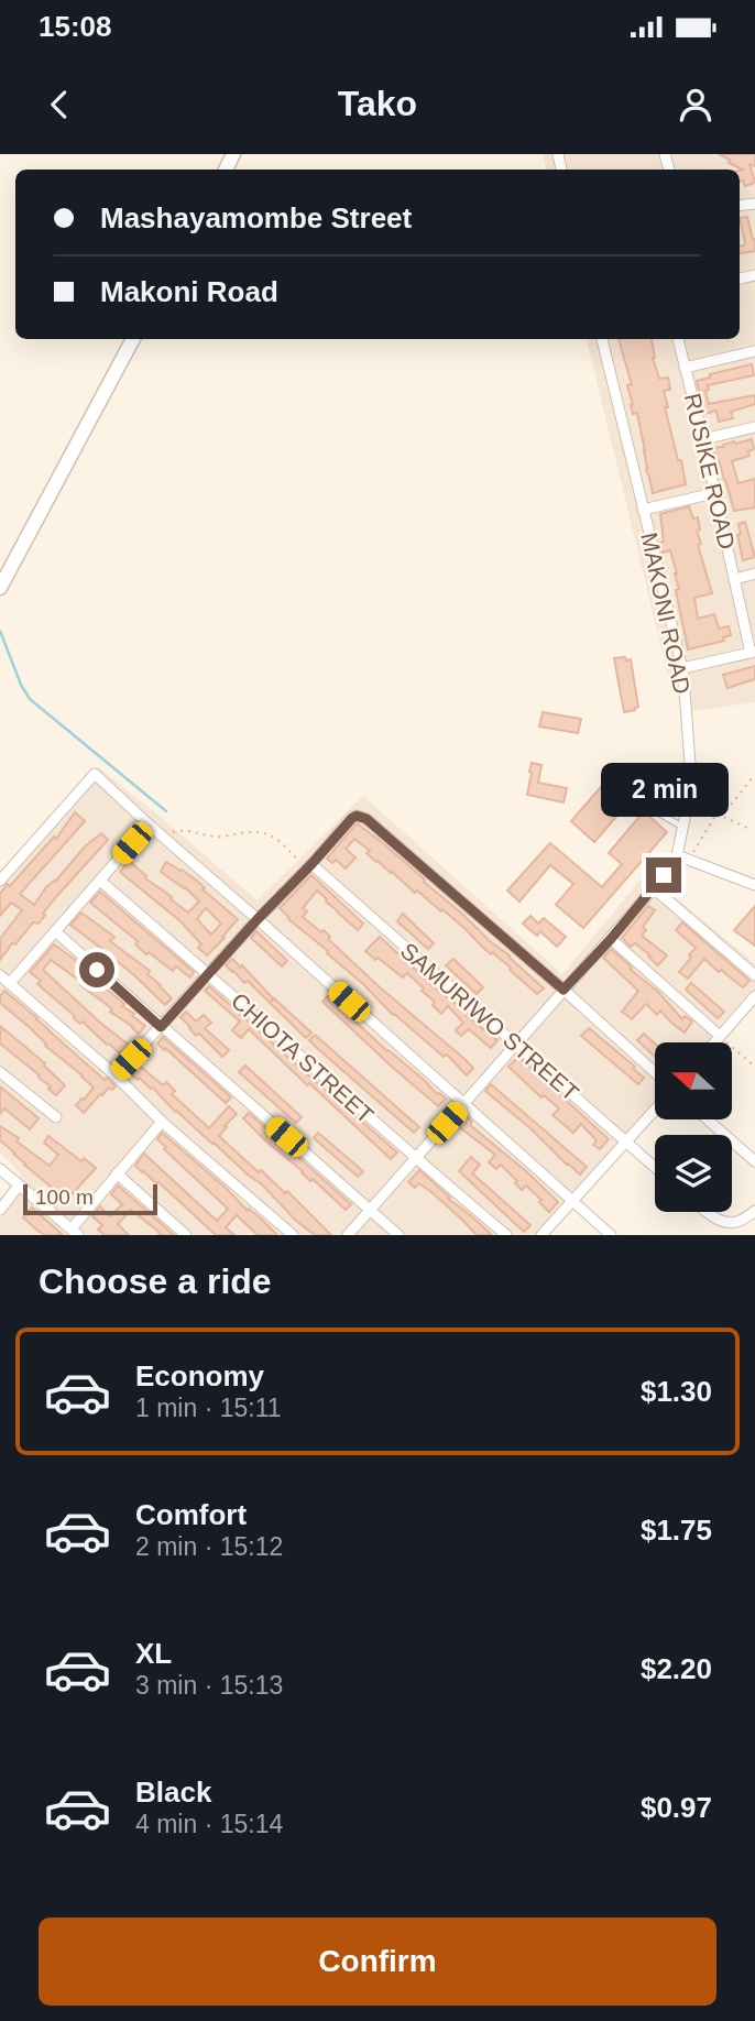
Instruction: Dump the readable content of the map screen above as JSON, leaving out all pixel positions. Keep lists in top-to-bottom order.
{
  "streets": {
    "street": [
      "RUSIKE ROAD",
      "MAKONI ROAD",
      "SAMURIWO STREET",
      "CHIOTA STREET"
    ]
  },
  "crossings": [
    ["MAKONI ROAD", "SAMURIWO STREET"],
    ["MAKONI ROAD", "CHIOTA STREET"]
  ],
  "scale_bar": "100 m",
  "north": "left",
  "page": {
    "status": "15:08",
    "header": "Tako",
    "banner": ["Mashayamombe Street", "Makoni Road"],
    "bubble": "2 min",
    "scale": "100 m",
    "heading": "Choose a ride",
    "list": [
      {
        "name": "Economy",
        "note": "1 min · 15:11",
        "value": "$1.30"
      },
      {
        "name": "Comfort",
        "note": "2 min · 15:12",
        "value": "$1.75"
      },
      {
        "name": "XL",
        "note": "3 min · 15:13",
        "value": "$2.20"
      },
      {
        "name": "Black",
        "note": "4 min · 15:14",
        "value": "$0.97"
      }
    ],
    "buttons": "Confirm"
  }
}
